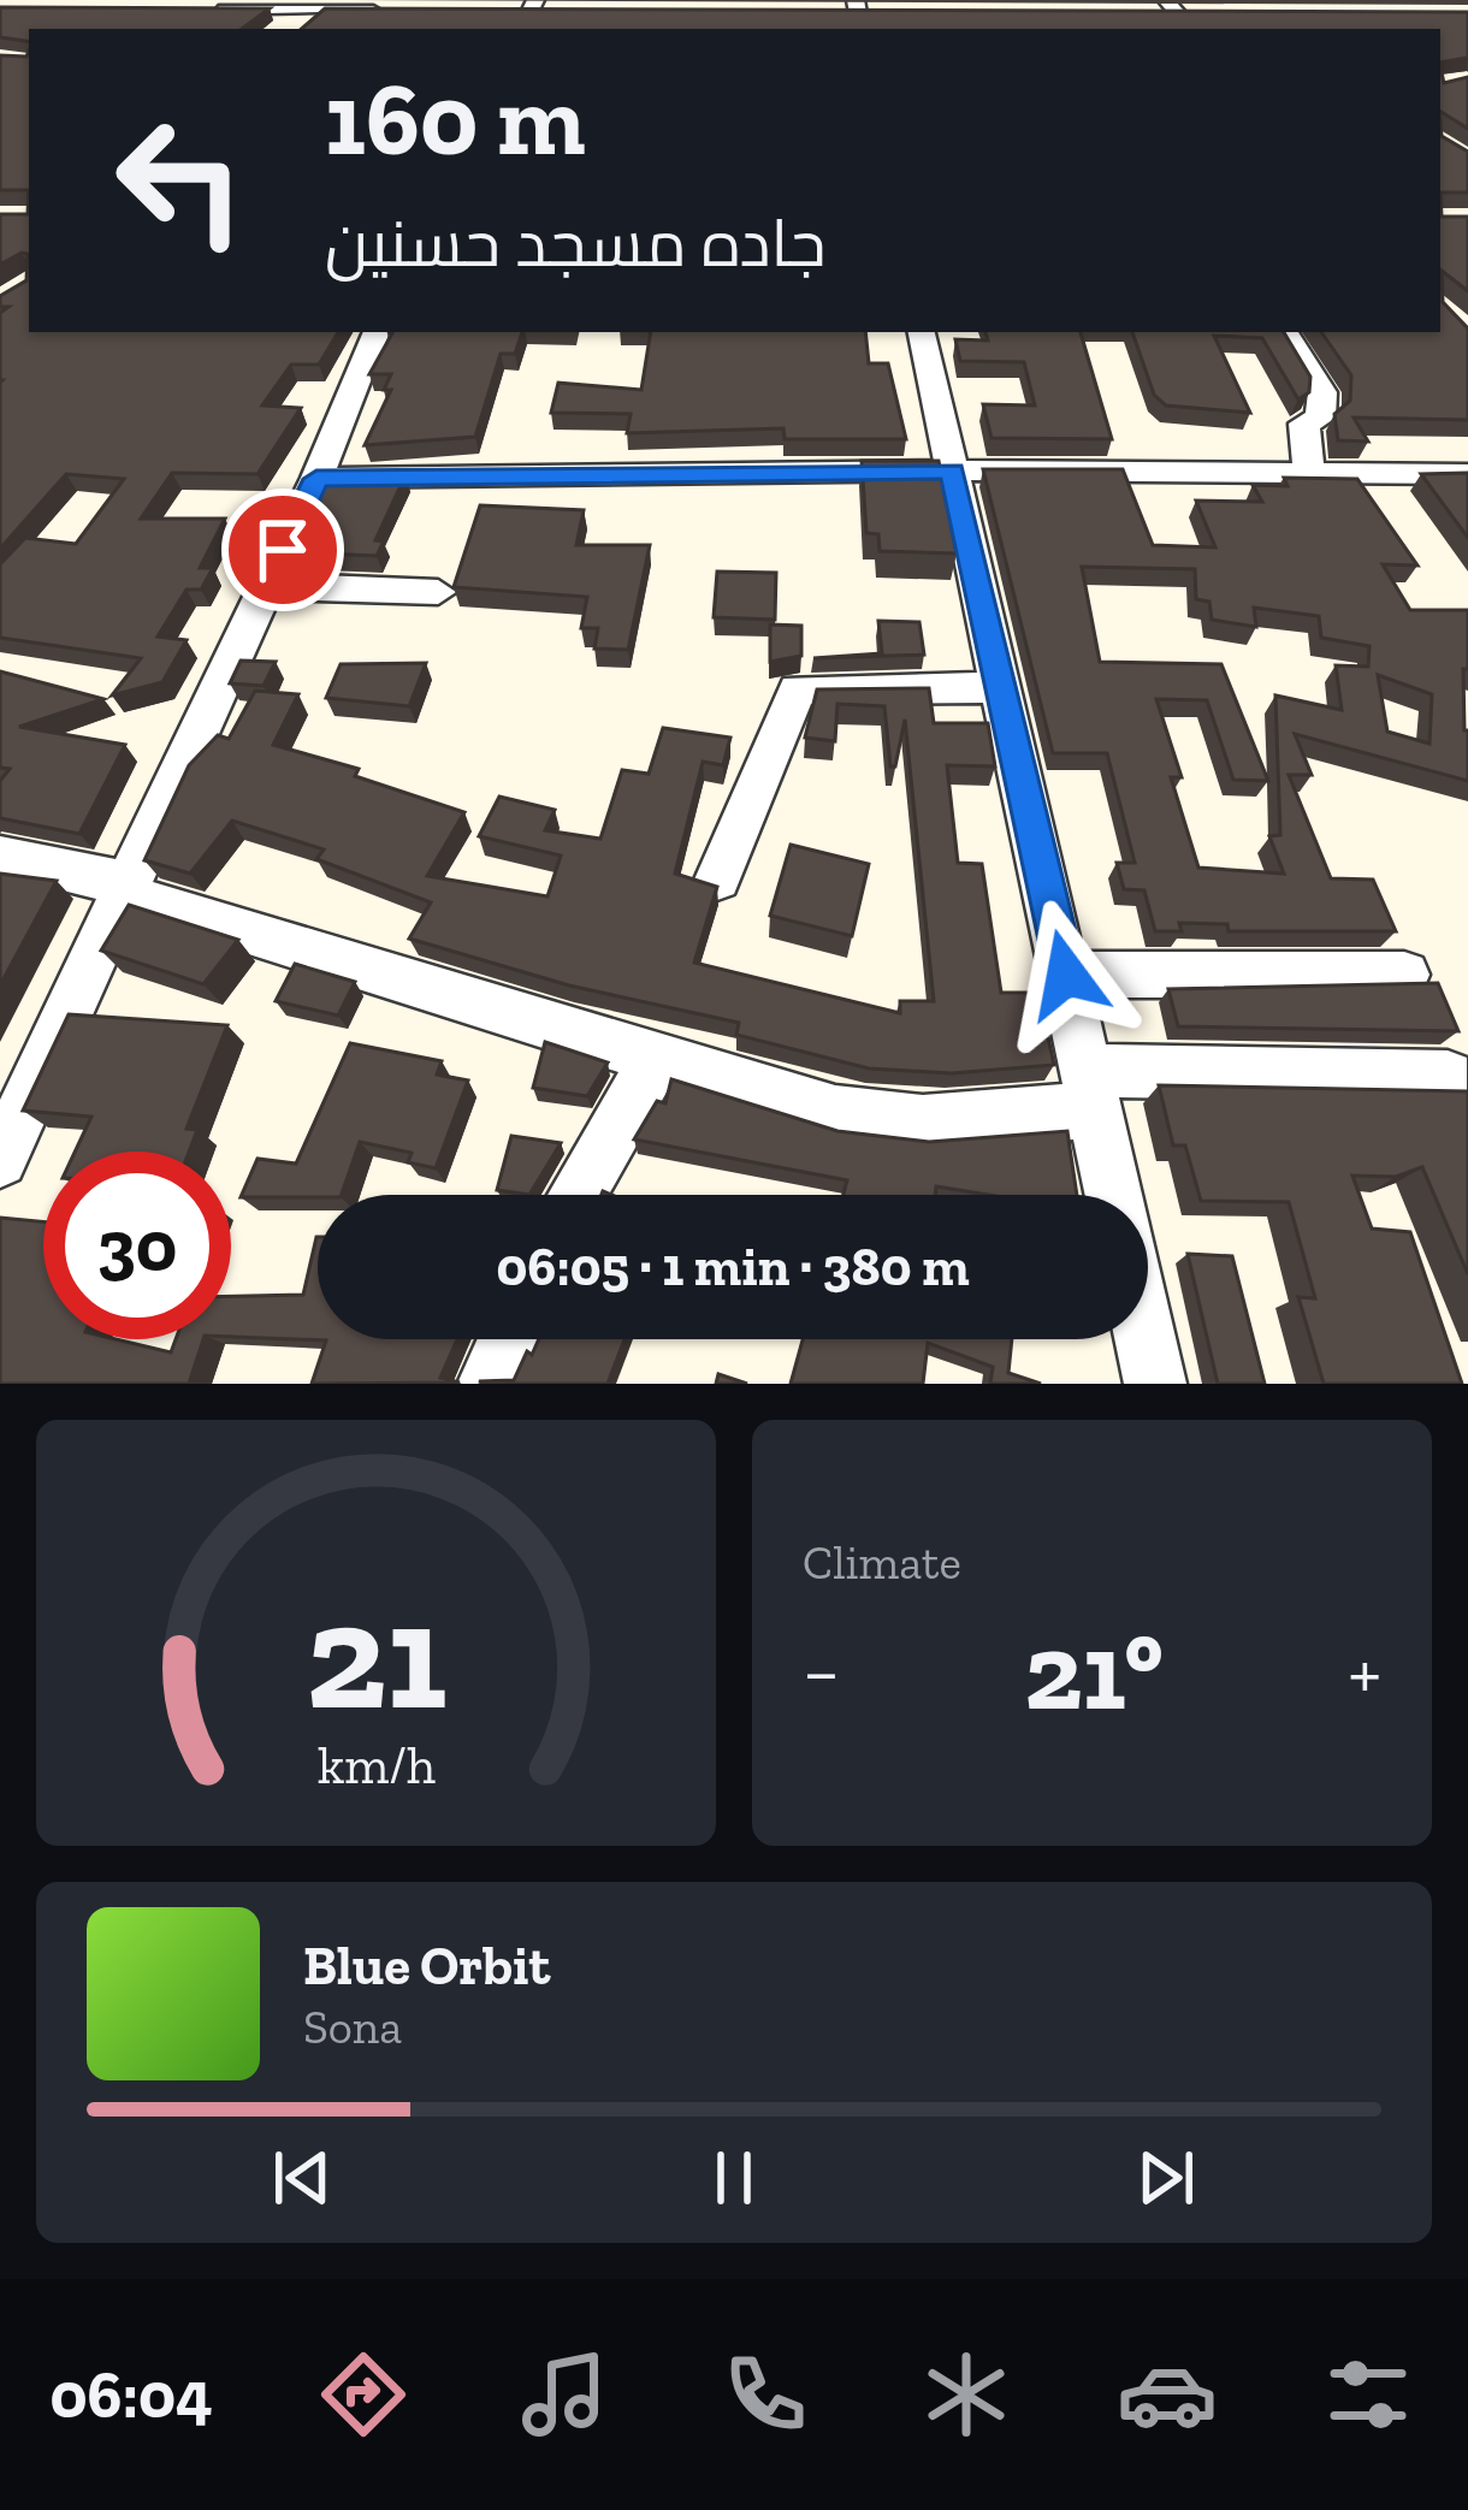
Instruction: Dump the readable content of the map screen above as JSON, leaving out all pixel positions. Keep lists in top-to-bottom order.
{
  "page": {
    "turn": ["160 m", "جاده مسجد حسنین"],
    "limit": "30",
    "trip": "06:05 · 1 min · 380 m",
    "tile": "Climate",
    "heat": ["−", "21°", "+"],
    "song": ["Blue Orbit", "Sona"],
    "tabs": "06:04",
    "gauge": ["21", "km/h"]
  }
}
